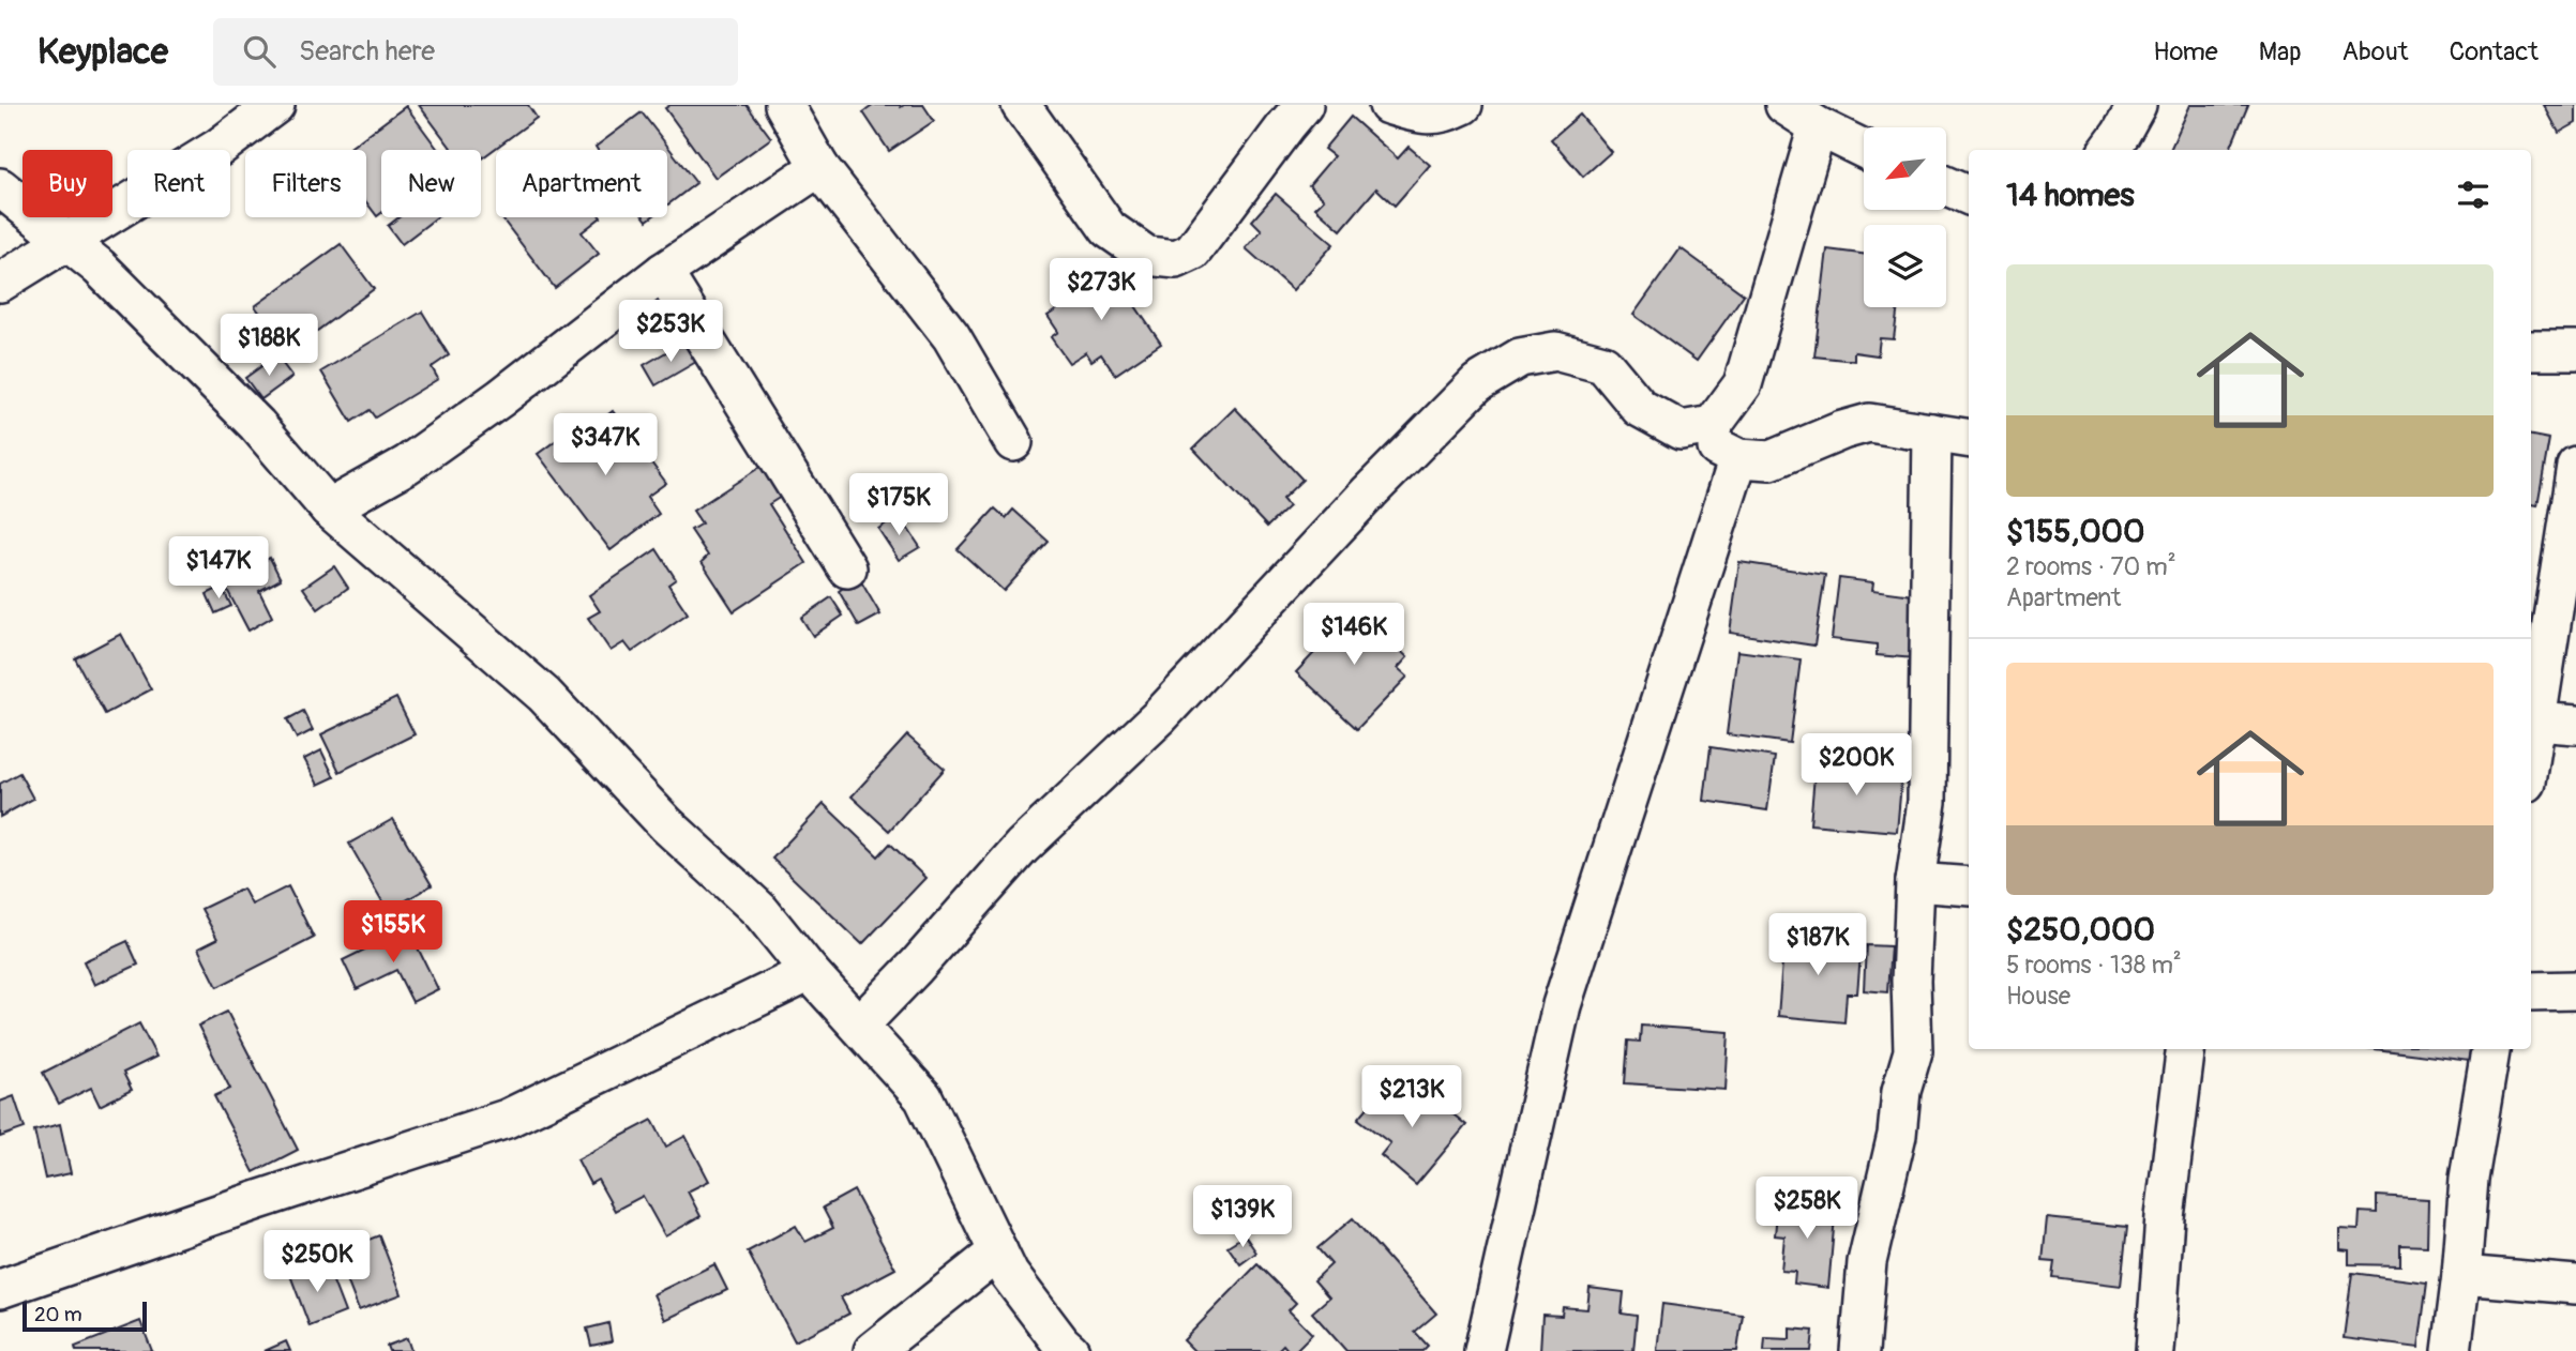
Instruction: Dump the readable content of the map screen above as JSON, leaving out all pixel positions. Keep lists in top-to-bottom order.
{
  "scale_bar": "20 m",
  "north": "bottom left",
  "page": {
    "header": "Keyplace",
    "search": "Search here",
    "nav": [
      "Home",
      "Map",
      "About",
      "Contact"
    ],
    "chip": [
      "Buy",
      "Rent",
      "Filters",
      "New",
      "Apartment"
    ],
    "heading": "14 homes",
    "list": [
      {
        "name": "$155,000",
        "note": "2 rooms · 70 m² · Apartment"
      },
      {
        "name": "$250,000",
        "note": "5 rooms · 138 m² · House"
      }
    ],
    "price": [
      "$273K",
      "$253K",
      "$188K",
      "$347K",
      "$175K",
      "$147K",
      "$146K",
      "$200K",
      "$155K",
      "$187K",
      "$213K",
      "$258K",
      "$139K",
      "$250K"
    ],
    "scale": "20 m"
  }
}
